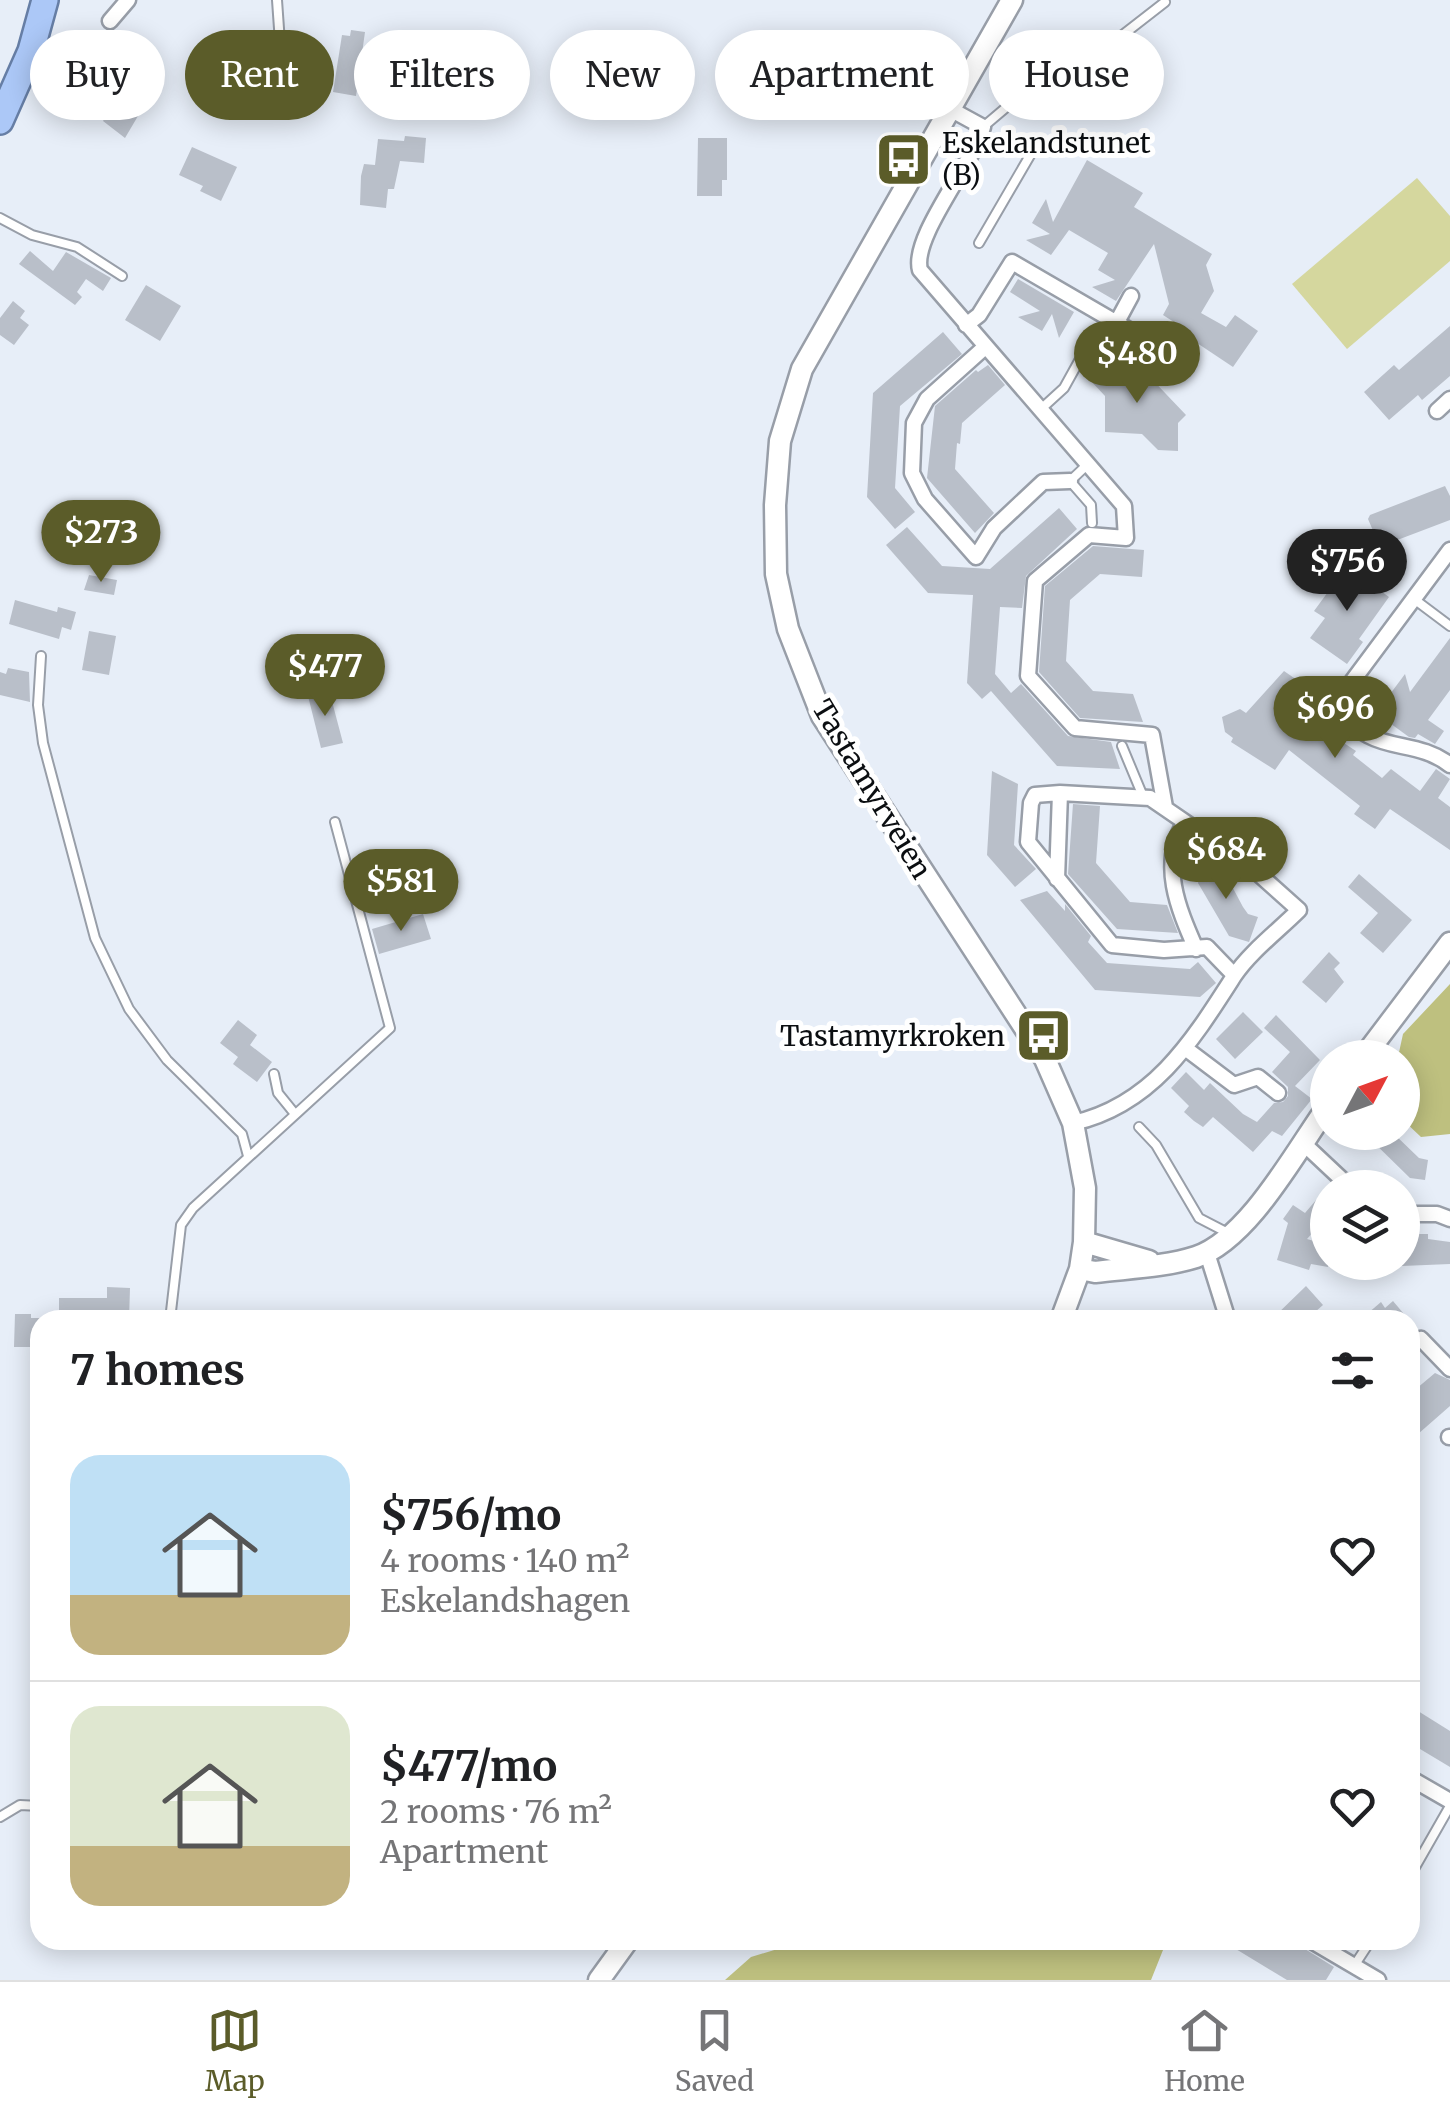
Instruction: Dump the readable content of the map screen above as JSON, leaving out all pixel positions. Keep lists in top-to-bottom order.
{
  "streets": {
    "main road": ["Tastamyrveien"]
  },
  "places": {
    "bus stop": ["Eskelandstunet (B)", "Tastamyrkroken"]
  },
  "north": "top right",
  "page": {
    "chip": [
      "Buy",
      "Rent",
      "Filters",
      "New",
      "Apartment",
      "House"
    ],
    "price": [
      "$480",
      "$273",
      "$756",
      "$477",
      "$696",
      "$684",
      "$581"
    ],
    "heading": "7 homes",
    "list": [
      {
        "name": "$756/mo",
        "note": "4 rooms · 140 m² · Eskelandshagen"
      },
      {
        "name": "$477/mo",
        "note": "2 rooms · 76 m² · Apartment"
      }
    ],
    "tabs": ["Map", "Saved", "Home"]
  }
}
